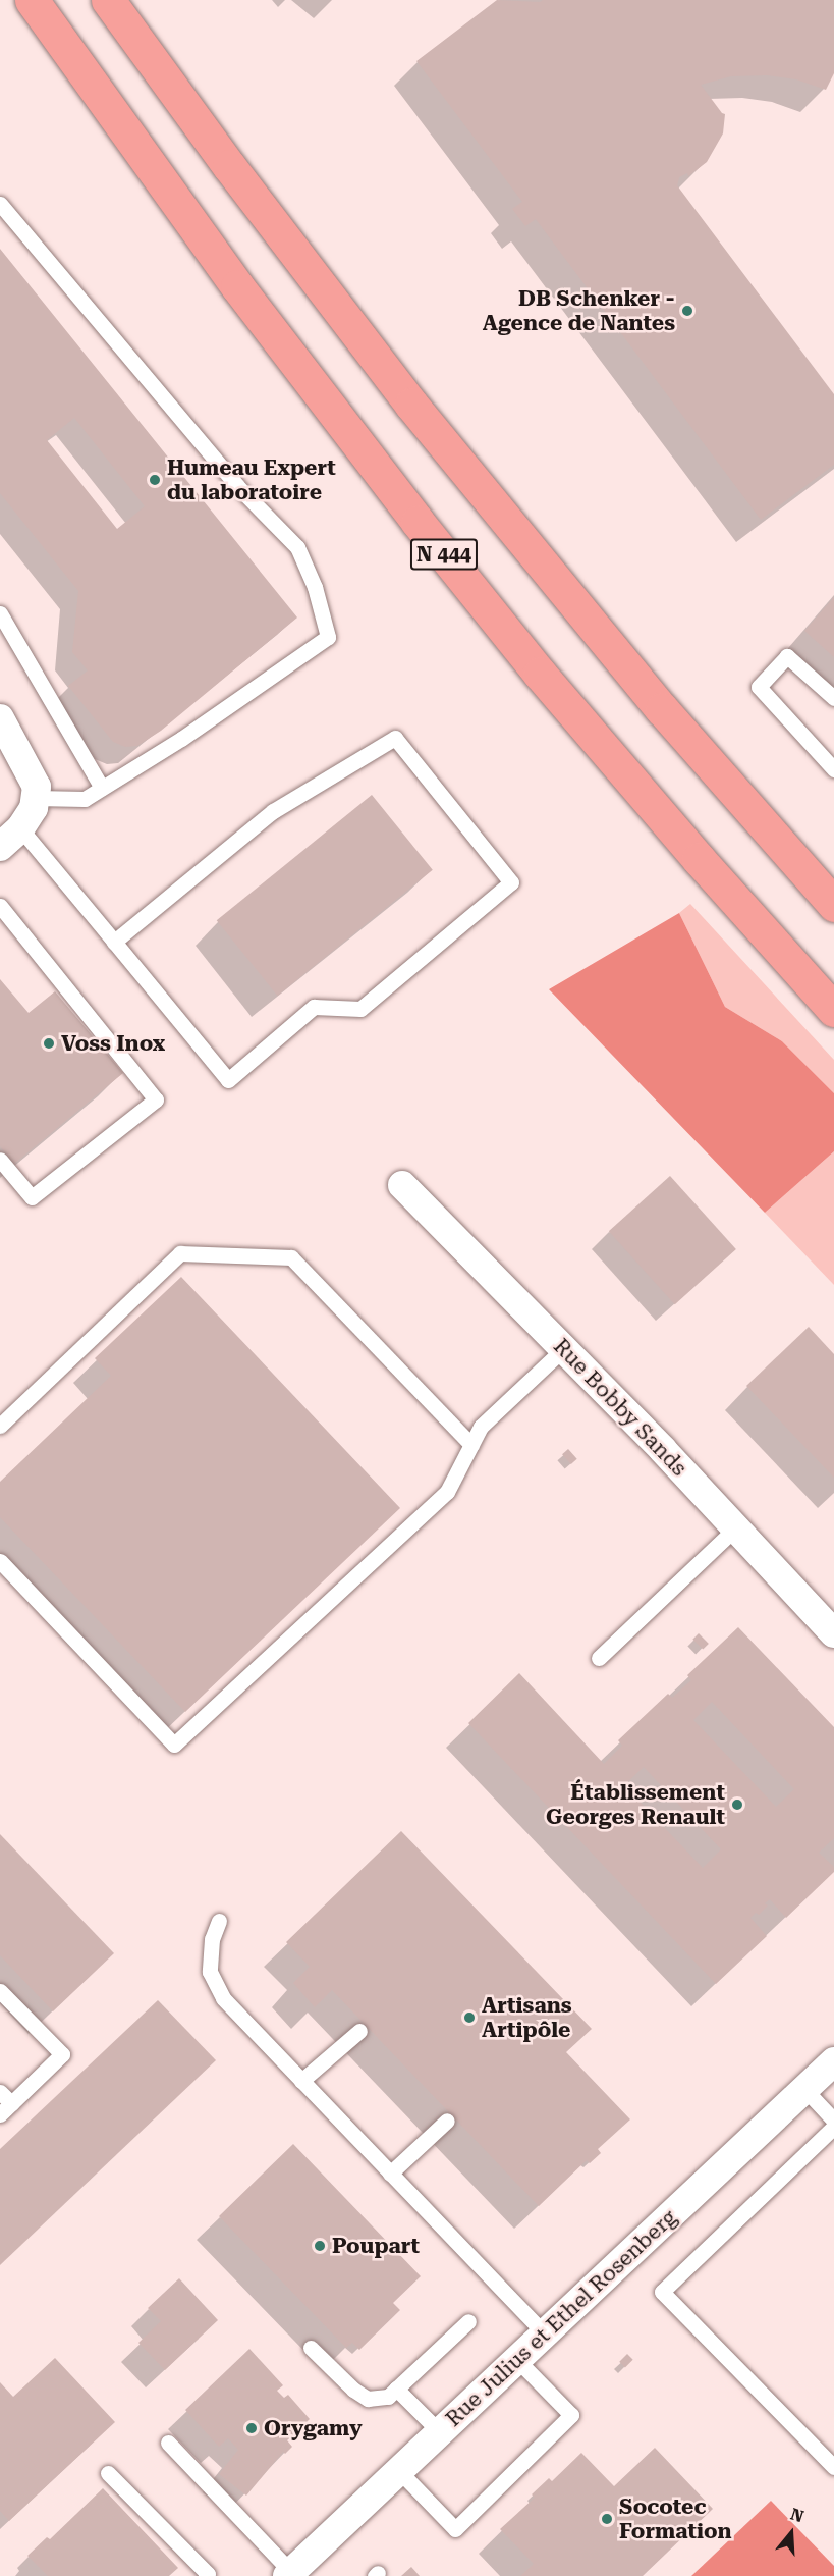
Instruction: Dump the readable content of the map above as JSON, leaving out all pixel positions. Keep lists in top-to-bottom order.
{
  "streets": {
    "highway": ["N 444"],
    "street": ["Rue Bobby Sands", "Rue Julius et Ethel Rosenberg"]
  },
  "places": [
    "DB Schenker - Agence de Nantes",
    "Humeau Expert du laboratoire",
    "Voss Inox",
    "Établissement Georges Renault",
    "Artisans Artipôle",
    "Poupart",
    "Orygamy",
    "Socotec Formation"
  ],
  "north": "top"
}
